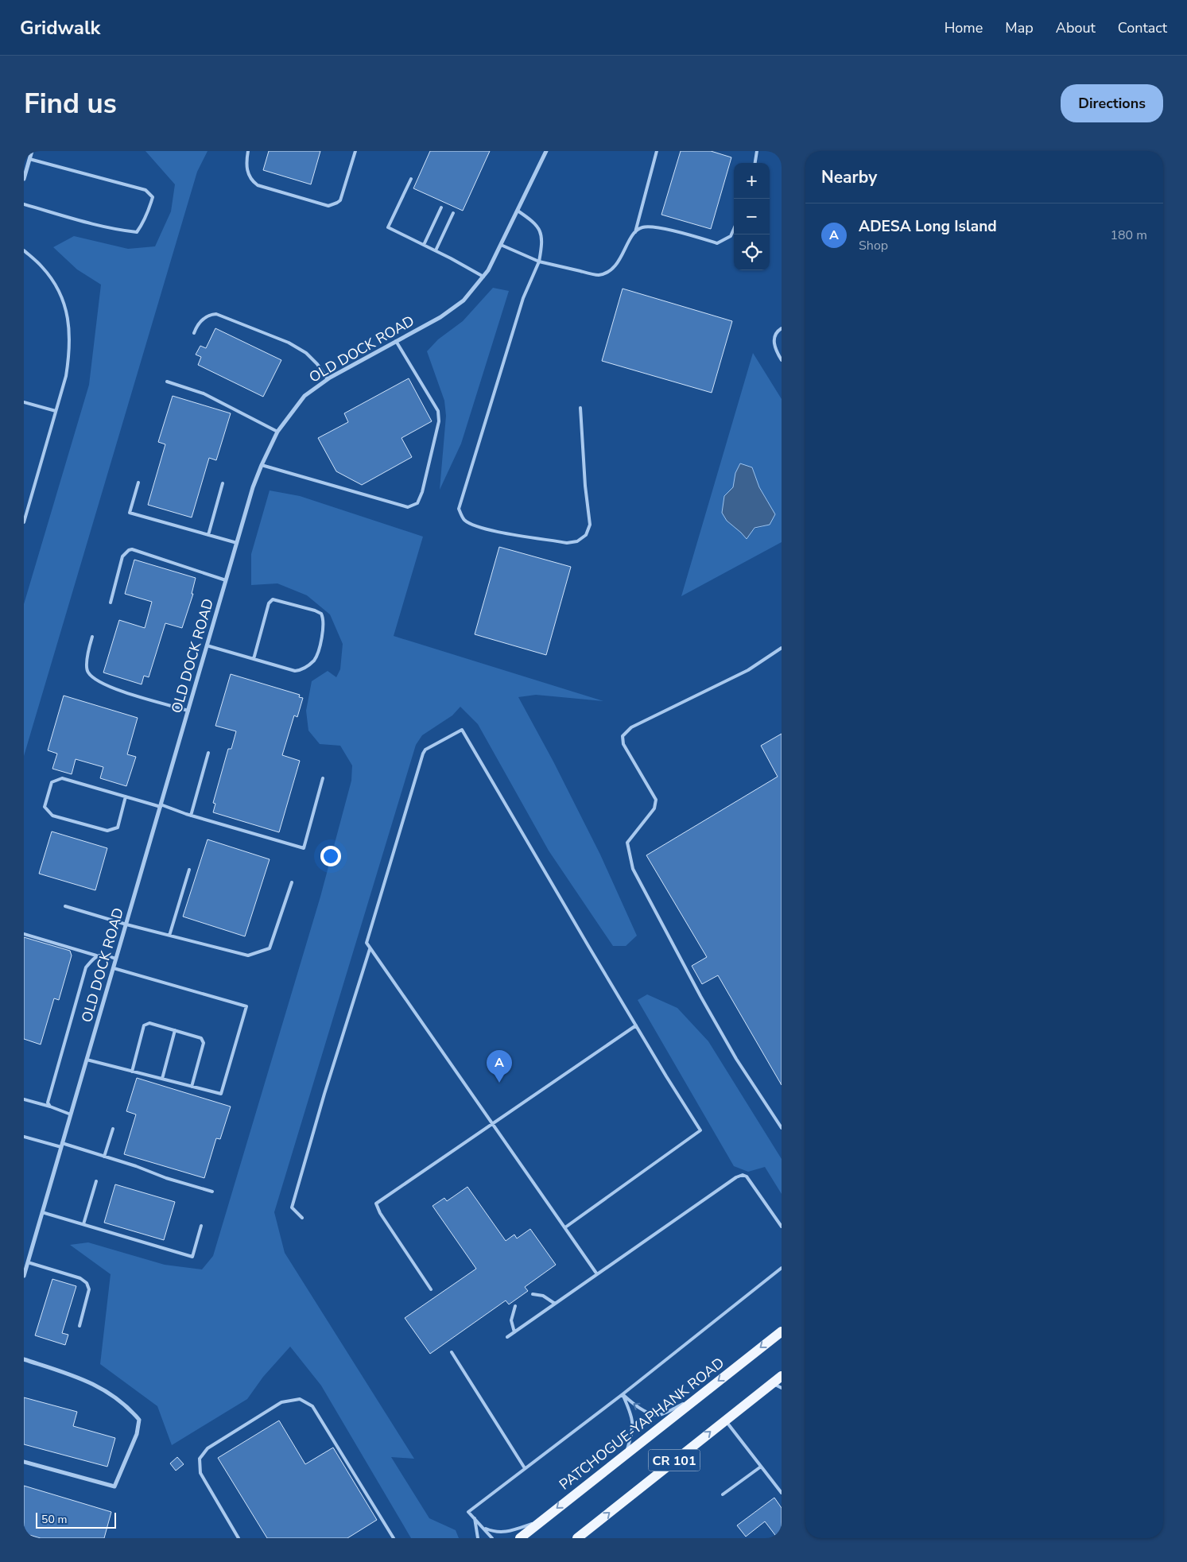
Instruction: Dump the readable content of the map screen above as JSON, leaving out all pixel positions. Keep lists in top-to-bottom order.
{
  "streets": {
    "main road": ["PATCHOGUE-YAPHANK ROAD", "CR 101"],
    "street": ["OLD DOCK ROAD"]
  },
  "scale_bar": "50 m",
  "page": {
    "header": "Gridwalk",
    "nav": [
      "Home",
      "Map",
      "About",
      "Contact"
    ],
    "buttons": "Directions",
    "title": "Find us",
    "heading": "Nearby",
    "map_buttons": ["+", "−"],
    "list": [
      {
        "mark": "A",
        "name": "ADESA Long Island",
        "note": "Shop",
        "value": "180 m"
      }
    ],
    "pins": "A",
    "scale": "50 m"
  }
}
